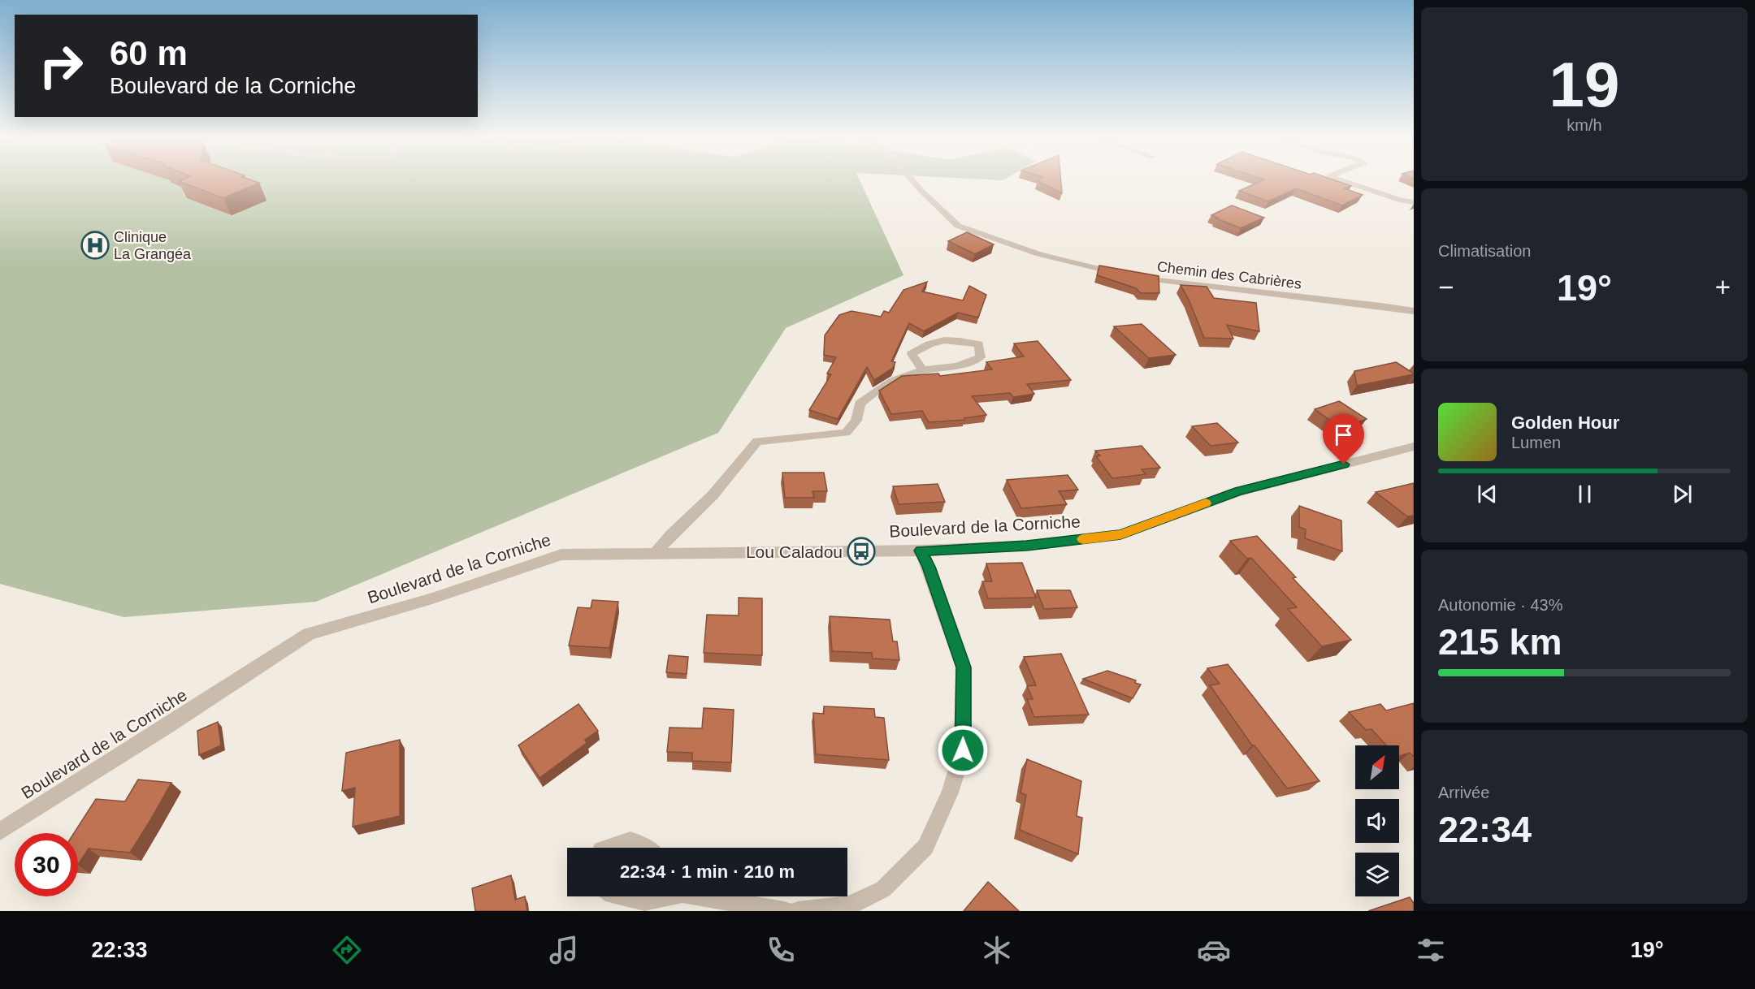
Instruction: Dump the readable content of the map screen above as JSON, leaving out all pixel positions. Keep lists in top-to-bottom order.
{
  "streets": {
    "street": ["Chemin des Cabrières", "Boulevard de la Corniche"]
  },
  "places": {
    "hospital": ["Clinique La Grangéa"],
    "bus stop": ["Lou Caladou"]
  },
  "north": "top right",
  "page": {
    "tile": [
      ["19", "km/h"],
      "Climatisation",
      ["Autonomie · 43%", "215 km"],
      ["Arrivée", "22:34"]
    ],
    "turn": ["60 m", "Boulevard de la Corniche"],
    "heat": ["−", "19°", "+"],
    "song": ["Golden Hour", "Lumen"],
    "limit": "30",
    "trip": "22:34 · 1 min · 210 m",
    "tabs": ["22:33", "19°"]
  }
}
